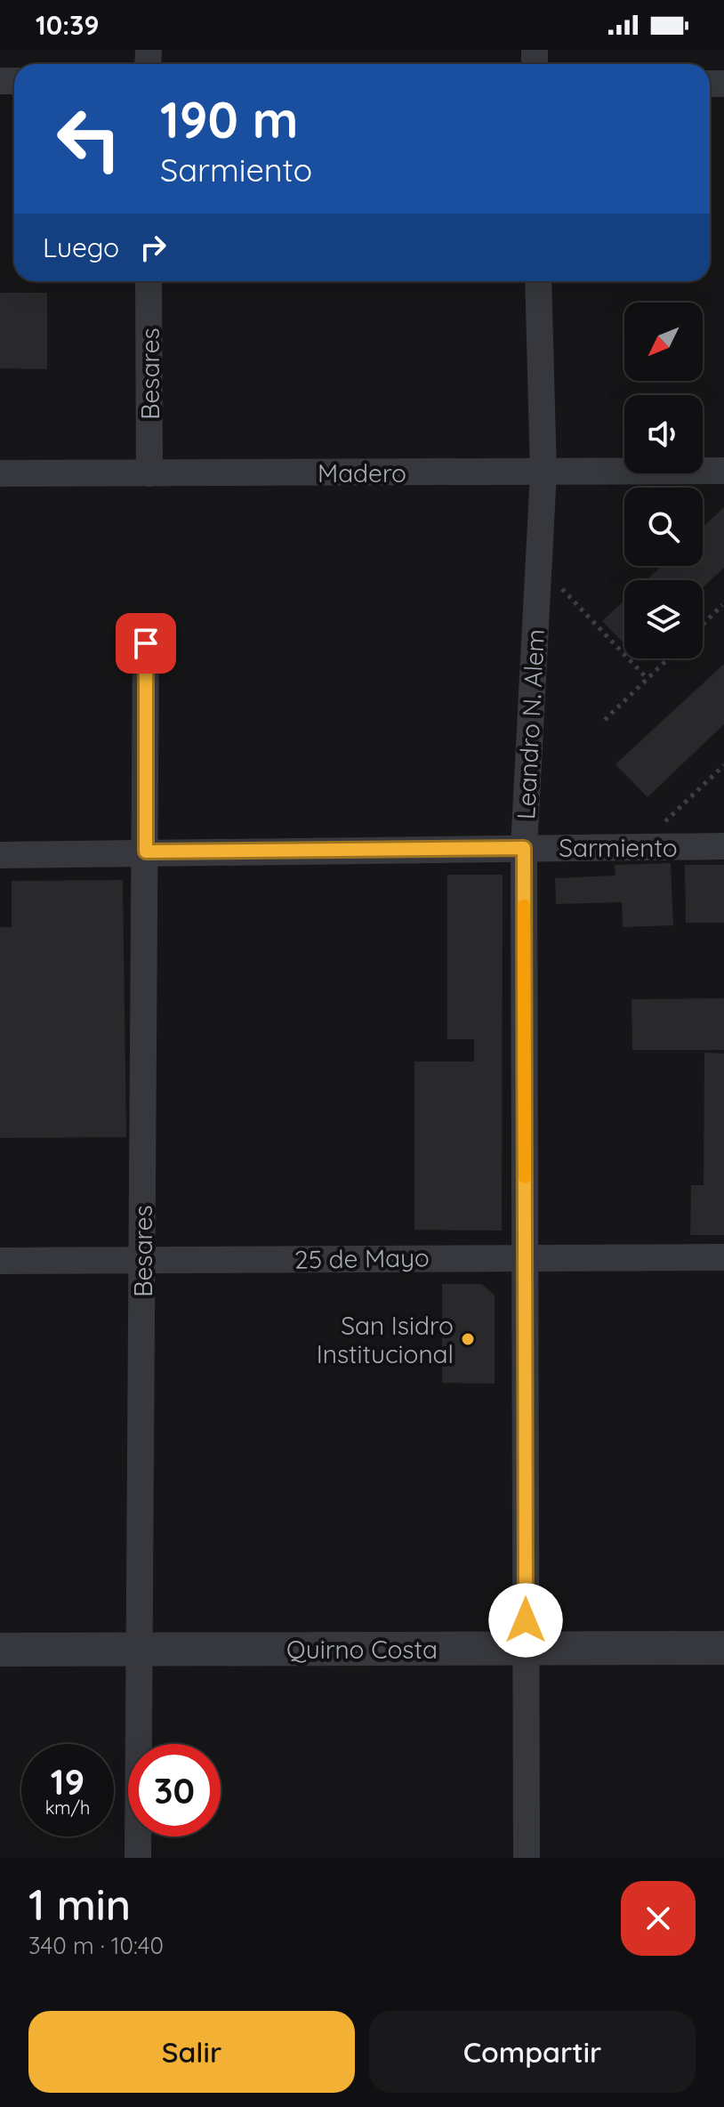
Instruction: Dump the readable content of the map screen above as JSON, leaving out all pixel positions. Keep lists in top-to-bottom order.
{
  "streets": {
    "street": [
      "Besares",
      "Madero",
      "Leandro N. Alem",
      "Sarmiento",
      "25 de Mayo",
      "Quirno Costa"
    ]
  },
  "crossings": [
    ["Besares", "Madero"],
    ["Besares", "Sarmiento"],
    ["Besares", "25 de Mayo"],
    ["Besares", "Quirno Costa"],
    ["Madero", "Leandro N. Alem"],
    ["Leandro N. Alem", "Sarmiento"],
    ["Leandro N. Alem", "25 de Mayo"],
    ["Leandro N. Alem", "Quirno Costa"]
  ],
  "places": ["San Isidro Institucional"],
  "north": "bottom left",
  "page": {
    "status": "10:39",
    "turn": ["190 m", "Sarmiento"],
    "then": "Luego",
    "speed": "19 km/h",
    "limit": "30",
    "heading": ["1 min", "340 m · 10:40"],
    "buttons": ["Salir", "Compartir"]
  }
}
